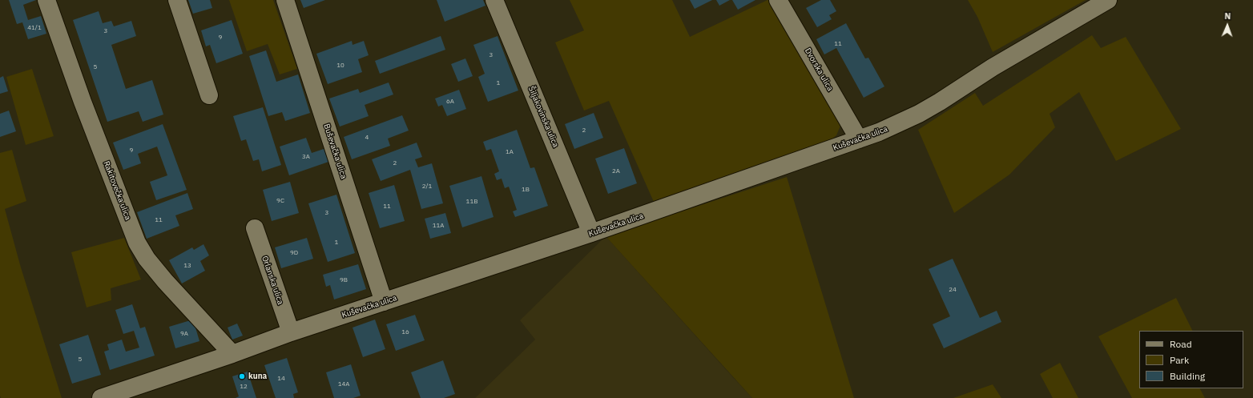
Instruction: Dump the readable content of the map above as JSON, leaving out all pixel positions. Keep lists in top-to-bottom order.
{
  "streets": {
    "street": [
      "Dvorska ulica",
      "Šiljakovinska ulica",
      "Kuševačka ulica",
      "Buševačka ulica",
      "Rakitovečka ulica",
      "Orlanska ulica"
    ]
  },
  "crossings": [
    ["Dvorska ulica", "Kuševačka ulica"],
    ["Šiljakovinska ulica", "Kuševačka ulica"],
    ["Kuševačka ulica", "Buševačka ulica"],
    ["Kuševačka ulica", "Rakitovečka ulica"],
    ["Kuševačka ulica", "Orlanska ulica"]
  ],
  "places": ["kuna"],
  "house_numbers": [
    "41/1",
    "3",
    "9",
    "11",
    "3",
    "10",
    "5",
    "1",
    "6A",
    "2",
    "4",
    "9",
    "1A",
    "3A",
    "2",
    "2A",
    "2/1",
    "1B",
    "9C",
    "11B",
    "11",
    "3",
    "11",
    "11A",
    "1",
    "9D",
    "13",
    "9B",
    "24",
    "16",
    "9A",
    "5",
    "14",
    "14A",
    "12"
  ],
  "legend": ["Road", "Park", "Building"],
  "north": "top"
}
